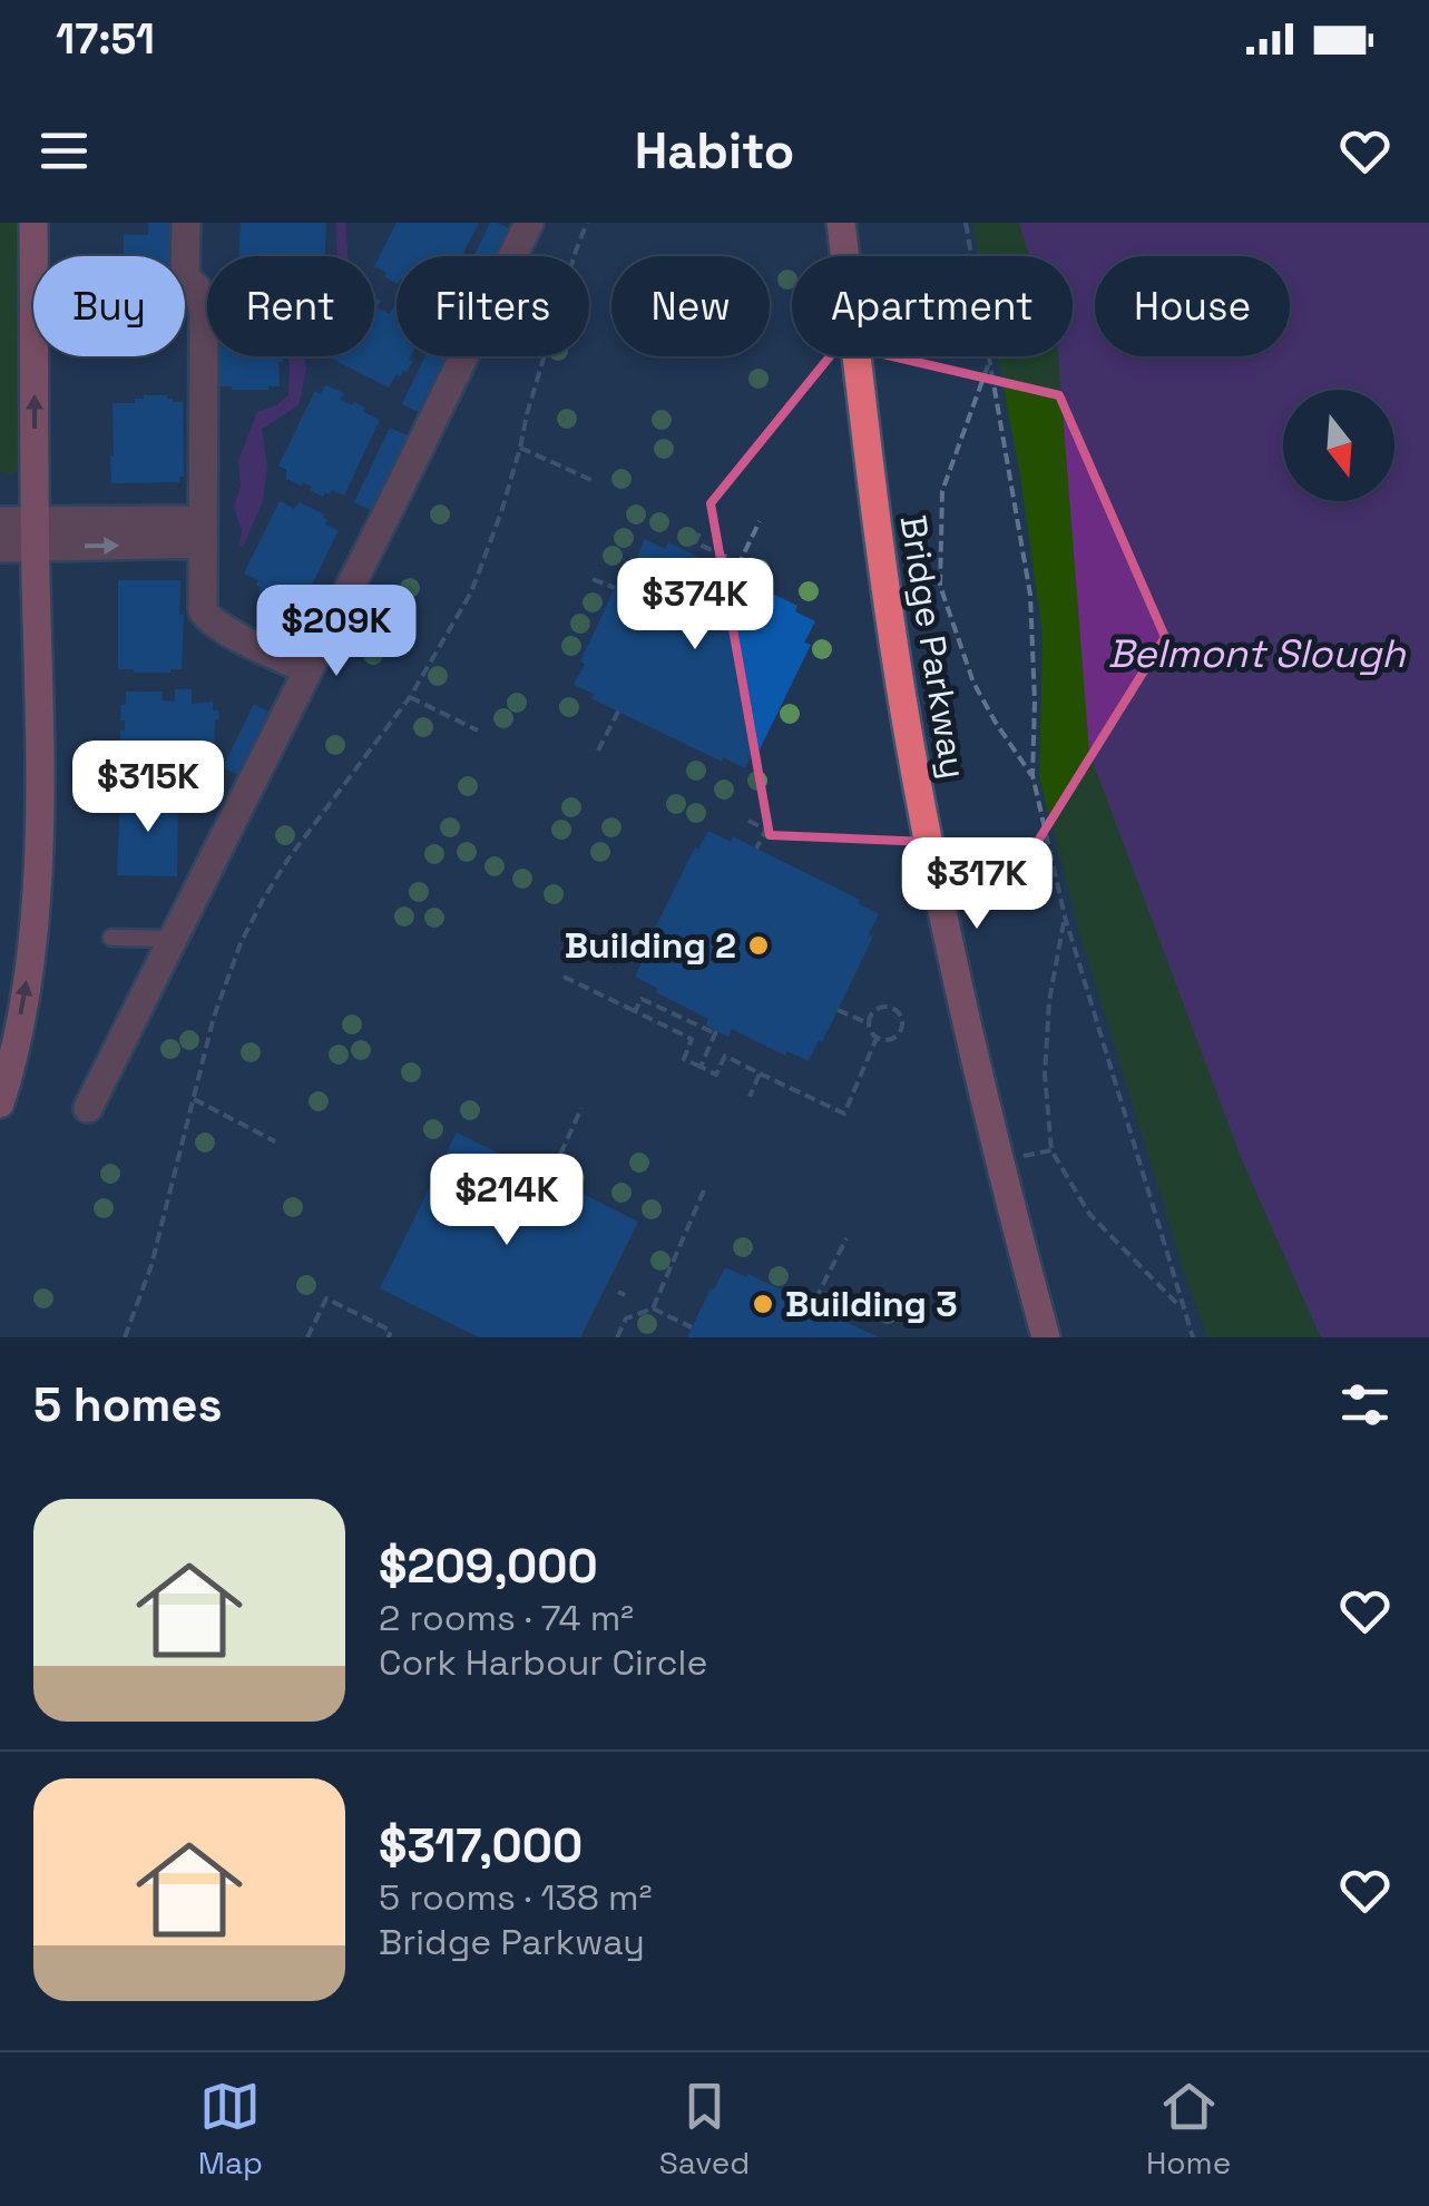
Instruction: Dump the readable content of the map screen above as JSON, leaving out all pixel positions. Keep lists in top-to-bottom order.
{
  "streets": {
    "street": ["Bridge Parkway"]
  },
  "water": ["Belmont Slough"],
  "places": ["Building 2", "Building 3"],
  "north": "bottom",
  "page": {
    "status": "17:51",
    "header": "Habito",
    "chip": [
      "Buy",
      "Rent",
      "Filters",
      "New",
      "Apartment",
      "House"
    ],
    "price": [
      "$374K",
      "$209K",
      "$315K",
      "$317K",
      "$214K"
    ],
    "heading": "5 homes",
    "list": [
      {
        "name": "$209,000",
        "note": "2 rooms · 74 m² · Cork Harbour Circle"
      },
      {
        "name": "$317,000",
        "note": "5 rooms · 138 m² · Bridge Parkway"
      }
    ],
    "tabs": ["Map", "Saved", "Home"]
  }
}
